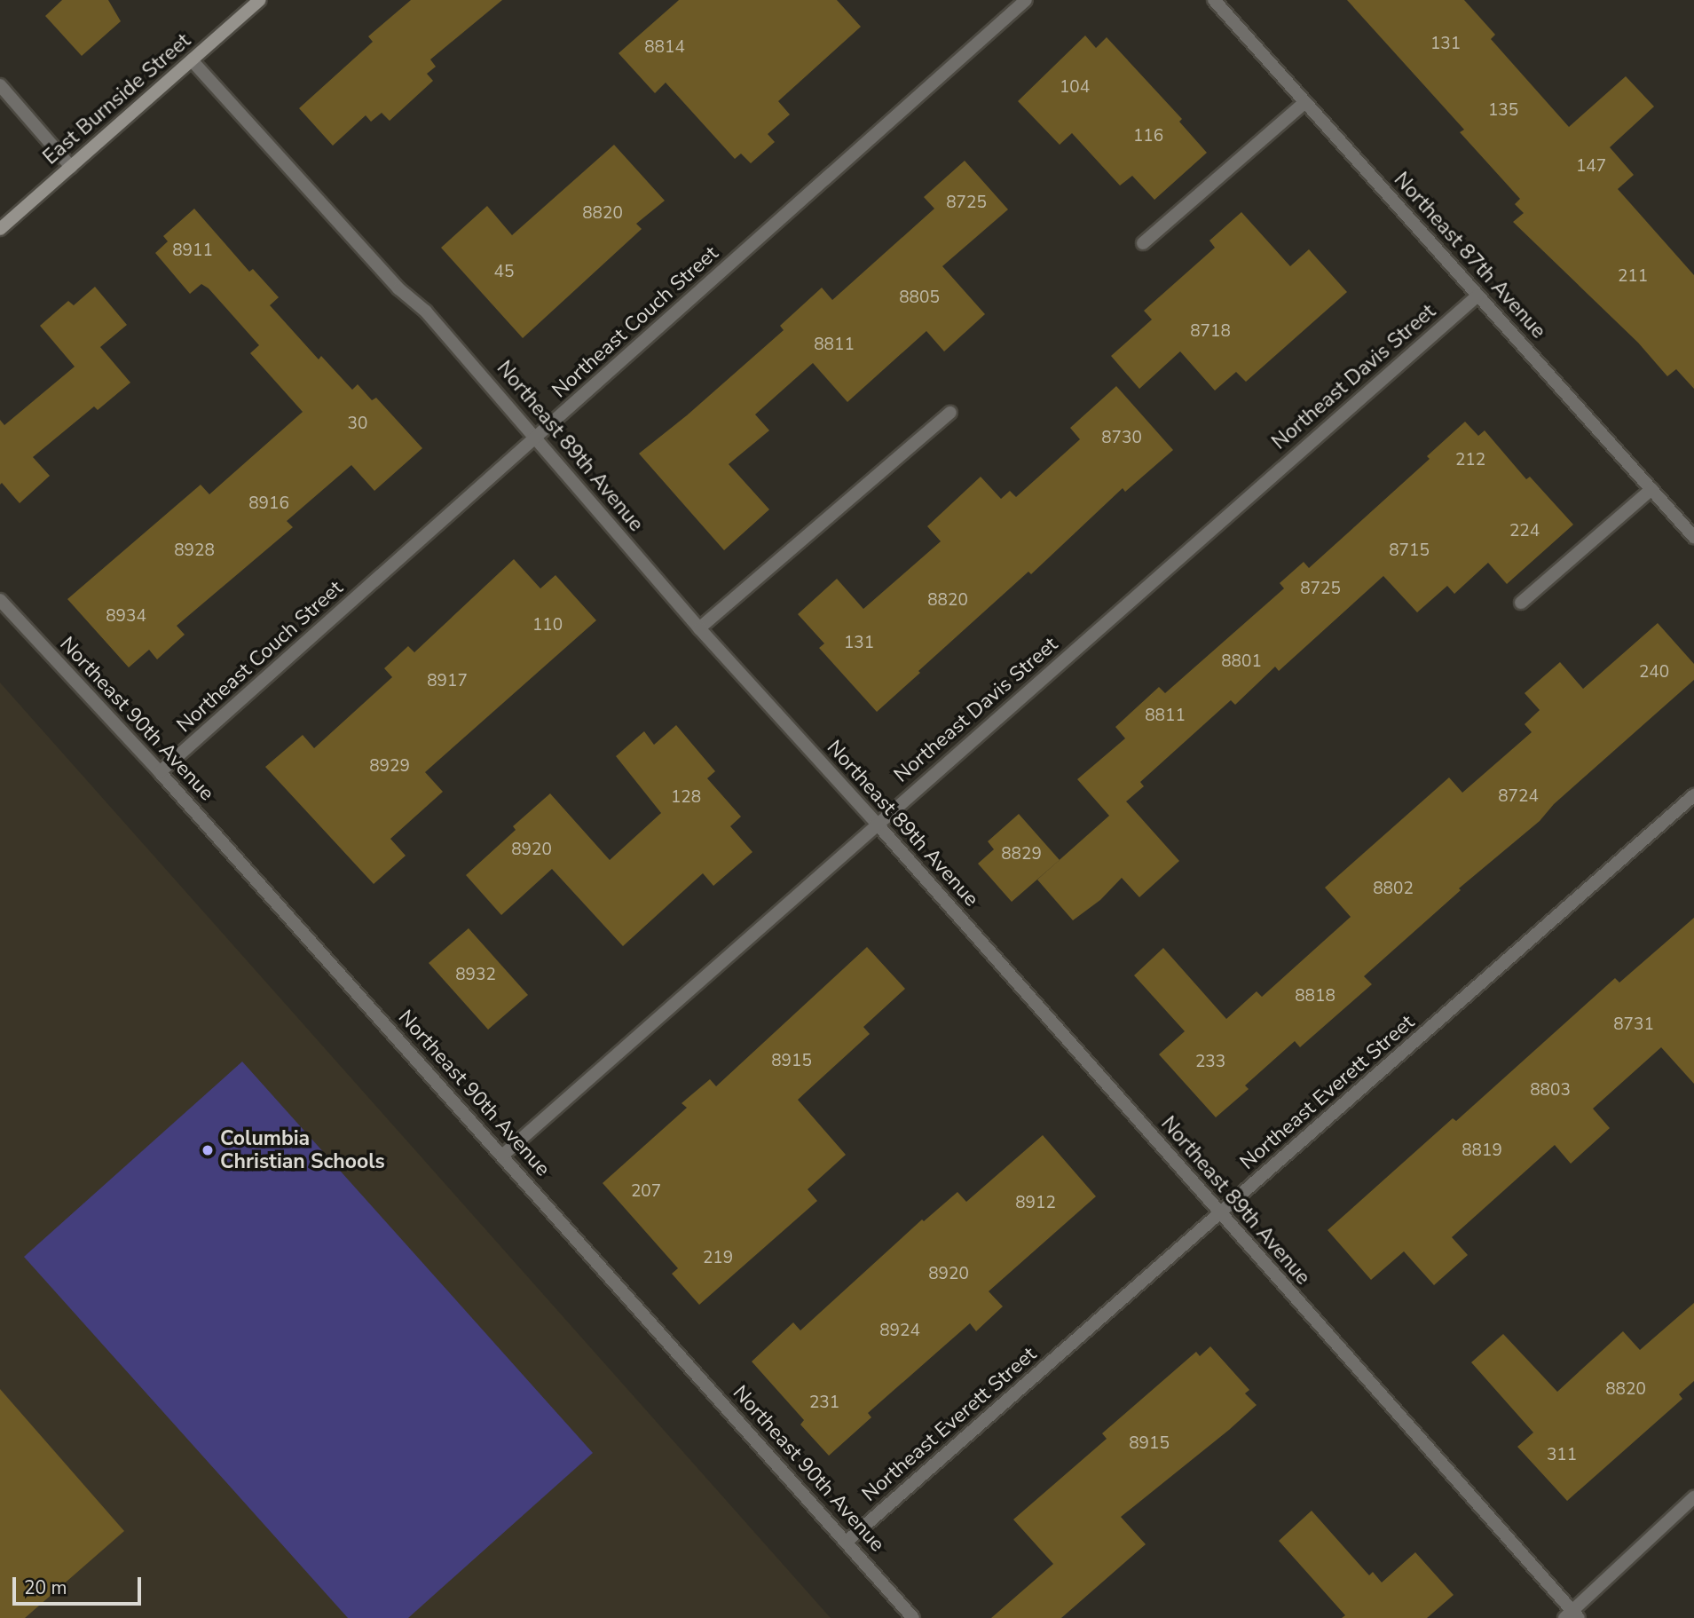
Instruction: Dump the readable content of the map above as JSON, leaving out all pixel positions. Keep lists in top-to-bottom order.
{
  "streets": {
    "street": [
      "East Burnside Street",
      "Northeast 87th Avenue",
      "Northeast Couch Street",
      "Northeast Davis Street",
      "Northeast 89th Avenue",
      "Northeast 90th Avenue",
      "Northeast Everett Street"
    ]
  },
  "crossings": [
    ["East Burnside Street", "Northeast 89th Avenue"],
    ["Northeast 87th Avenue", "Northeast Davis Street"],
    ["Northeast Couch Street", "Northeast 89th Avenue"],
    ["Northeast Couch Street", "Northeast 90th Avenue"],
    ["Northeast Davis Street", "Northeast 89th Avenue"],
    ["Northeast Davis Street", "Northeast 90th Avenue"],
    ["Northeast 89th Avenue", "Northeast Everett Street"],
    ["Northeast 90th Avenue", "Northeast Everett Street"]
  ],
  "places": ["Columbia Christian Schools"],
  "house_numbers": [
    "131",
    "8814",
    "104",
    "135",
    "116",
    "147",
    "8725",
    "8820",
    "8911",
    "45",
    "211",
    "8805",
    "8718",
    "8811",
    "30",
    "8730",
    "212",
    "8916",
    "224",
    "8928",
    "8715",
    "8725",
    "8820",
    "8934",
    "110",
    "131",
    "8801",
    "240",
    "8917",
    "8811",
    "8929",
    "8724",
    "128",
    "8920",
    "8829",
    "8802",
    "8932",
    "8818",
    "8731",
    "8915",
    "233",
    "8803",
    "8819",
    "207",
    "8912",
    "219",
    "8920",
    "8924",
    "8820",
    "231",
    "8915",
    "311"
  ],
  "scale_bar": "20 m"
}
